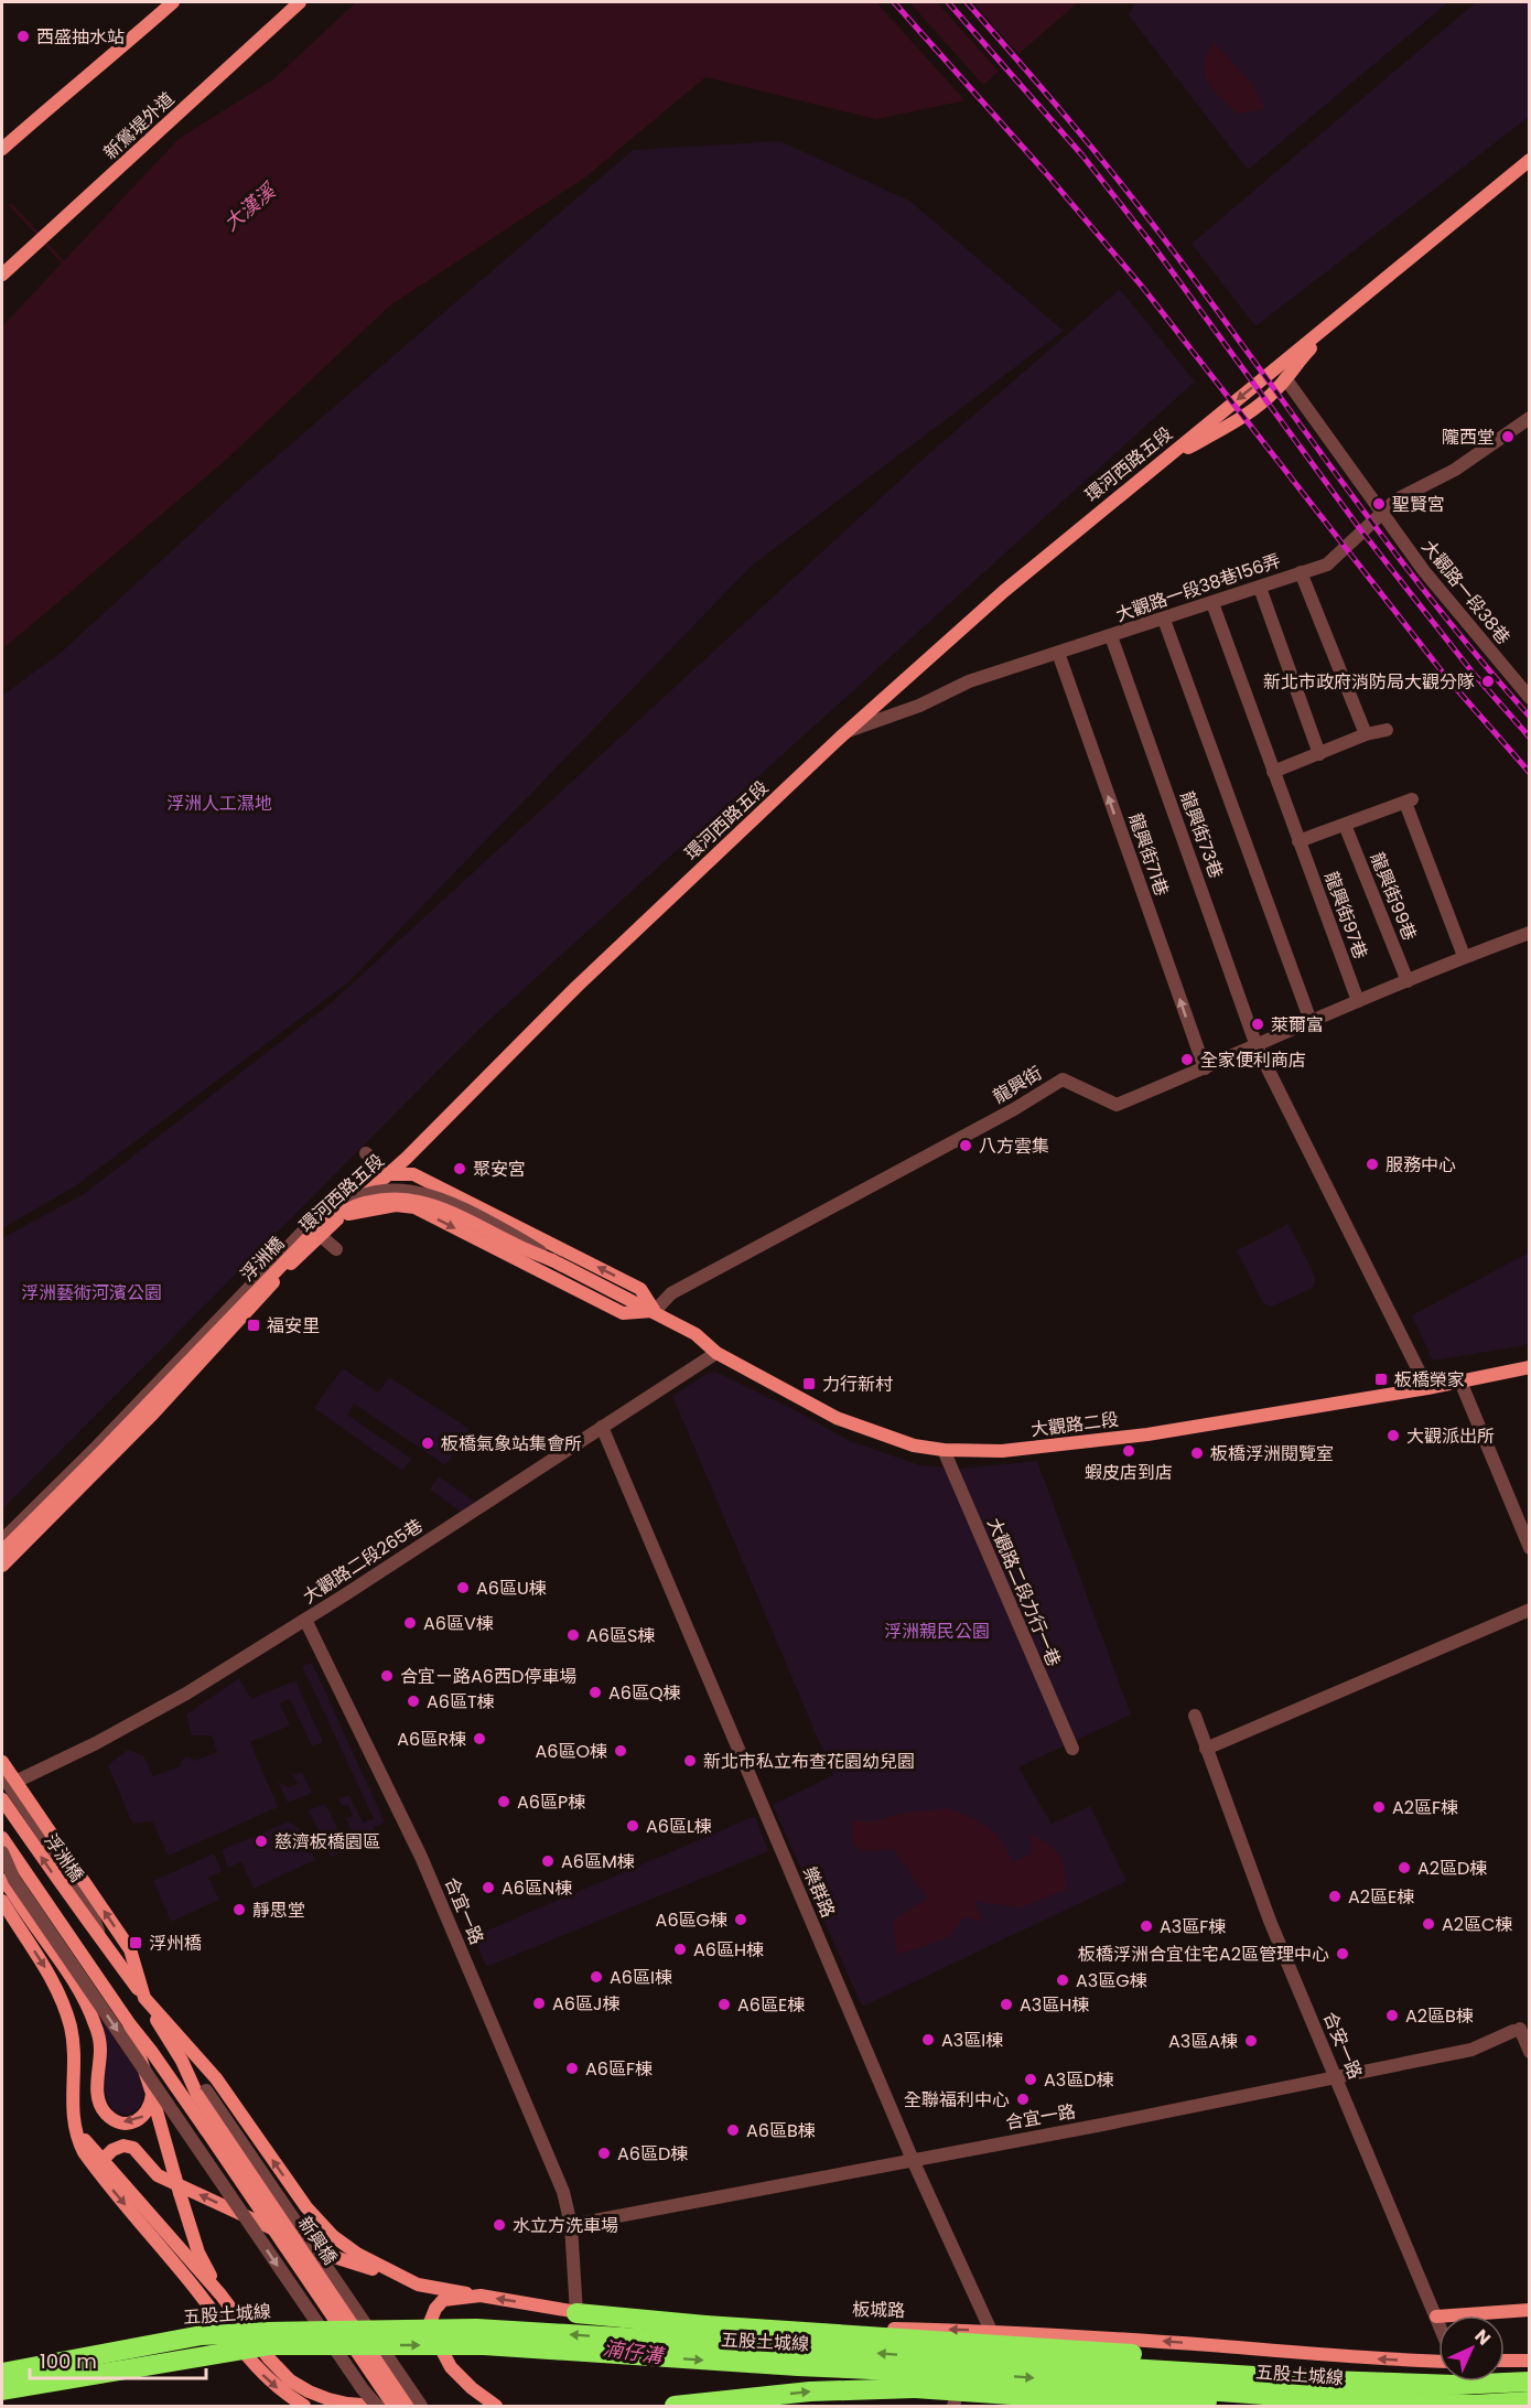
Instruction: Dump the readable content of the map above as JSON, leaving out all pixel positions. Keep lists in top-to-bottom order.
{
  "streets": {
    "highway": ["五股土城線"],
    "main road": [
      "新鶯堤外道",
      "環河西路五段",
      "浮洲橋",
      "大觀路二段",
      "新興橋",
      "板城路"
    ],
    "street": [
      "大觀路一段38巷156弄",
      "大觀路一段38巷",
      "龍興街73巷",
      "龍興街71巷",
      "龍興街99巷",
      "龍興街97巷",
      "龍興街",
      "大觀路二段265巷",
      "大觀路二段力行一巷",
      "樂群路",
      "合宜一路",
      "合安一路"
    ]
  },
  "crossings": [
    ["環河西路五段", "大觀路一段38巷156弄"],
    ["大觀路一段38巷156弄", "大觀路一段38巷"],
    ["大觀路一段38巷156弄", "龍興街73巷"],
    ["大觀路一段38巷156弄", "龍興街71巷"],
    ["大觀路一段38巷156弄", "龍興街97巷"],
    ["龍興街73巷", "龍興街"],
    ["龍興街73巷", "大觀路二段"],
    ["龍興街71巷", "龍興街"],
    ["龍興街99巷", "龍興街"],
    ["龍興街97巷", "龍興街"],
    ["龍興街", "浮洲橋"],
    ["龍興街", "大觀路二段"],
    ["浮洲橋", "大觀路二段"],
    ["浮洲橋", "新興橋"],
    ["大觀路二段", "大觀路二段265巷"],
    ["大觀路二段", "大觀路二段力行一巷"],
    ["大觀路二段265巷", "樂群路"],
    ["大觀路二段265巷", "合宜一路"],
    ["樂群路", "合宜一路"],
    ["樂群路", "板城路"],
    ["合宜一路", "合安一路"],
    ["合宜一路", "板城路"]
  ],
  "one_way": ["板城路"],
  "water": ["大漢溪", "湳仔溝"],
  "parks": ["浮洲人工濕地", "浮洲藝術河濱公園", "浮洲親民公園"],
  "places": {
    "other": [
      "西盛抽水站",
      "隴西堂",
      "聖賢宮",
      "新北市政府消防局大觀分隊",
      "萊爾富",
      "全家便利商店",
      "八方雲集",
      "服務中心",
      "聚安宮",
      "大觀派出所",
      "板橋氣象站集會所",
      "蝦皮店到店",
      "板橋浮洲閱覽室",
      "A6區U棟",
      "A6區V棟",
      "A6區S棟",
      "合宜ㄧ路A6西D停車場",
      "A6區Q棟",
      "A6區T棟",
      "A6區R棟",
      "A6區O棟",
      "新北市私立布查花園幼兒園",
      "A6區P棟",
      "A2區F棟",
      "A6區L棟",
      "慈濟板橋園區",
      "A6區M棟",
      "A2區D棟",
      "A6區N棟",
      "A2區E棟",
      "靜思堂",
      "A6區G棟",
      "A2區C棟",
      "A3區F棟",
      "A6區H棟",
      "板橋浮洲合宜住宅A2區管理中心",
      "A6區I棟",
      "A3區G棟",
      "A6區J棟",
      "A6區E棟",
      "A3區H棟",
      "A2區B棟",
      "A3區I棟",
      "A3區A棟",
      "A6區F棟",
      "A3區D棟",
      "全聯福利中心",
      "A6區B棟",
      "A6區D棟",
      "水立方洗車場"
    ],
    "transit": [
      "福安里",
      "板橋榮家",
      "力行新村",
      "浮州橋"
    ]
  },
  "scale_bar": "100 m",
  "north": "top right"
}
